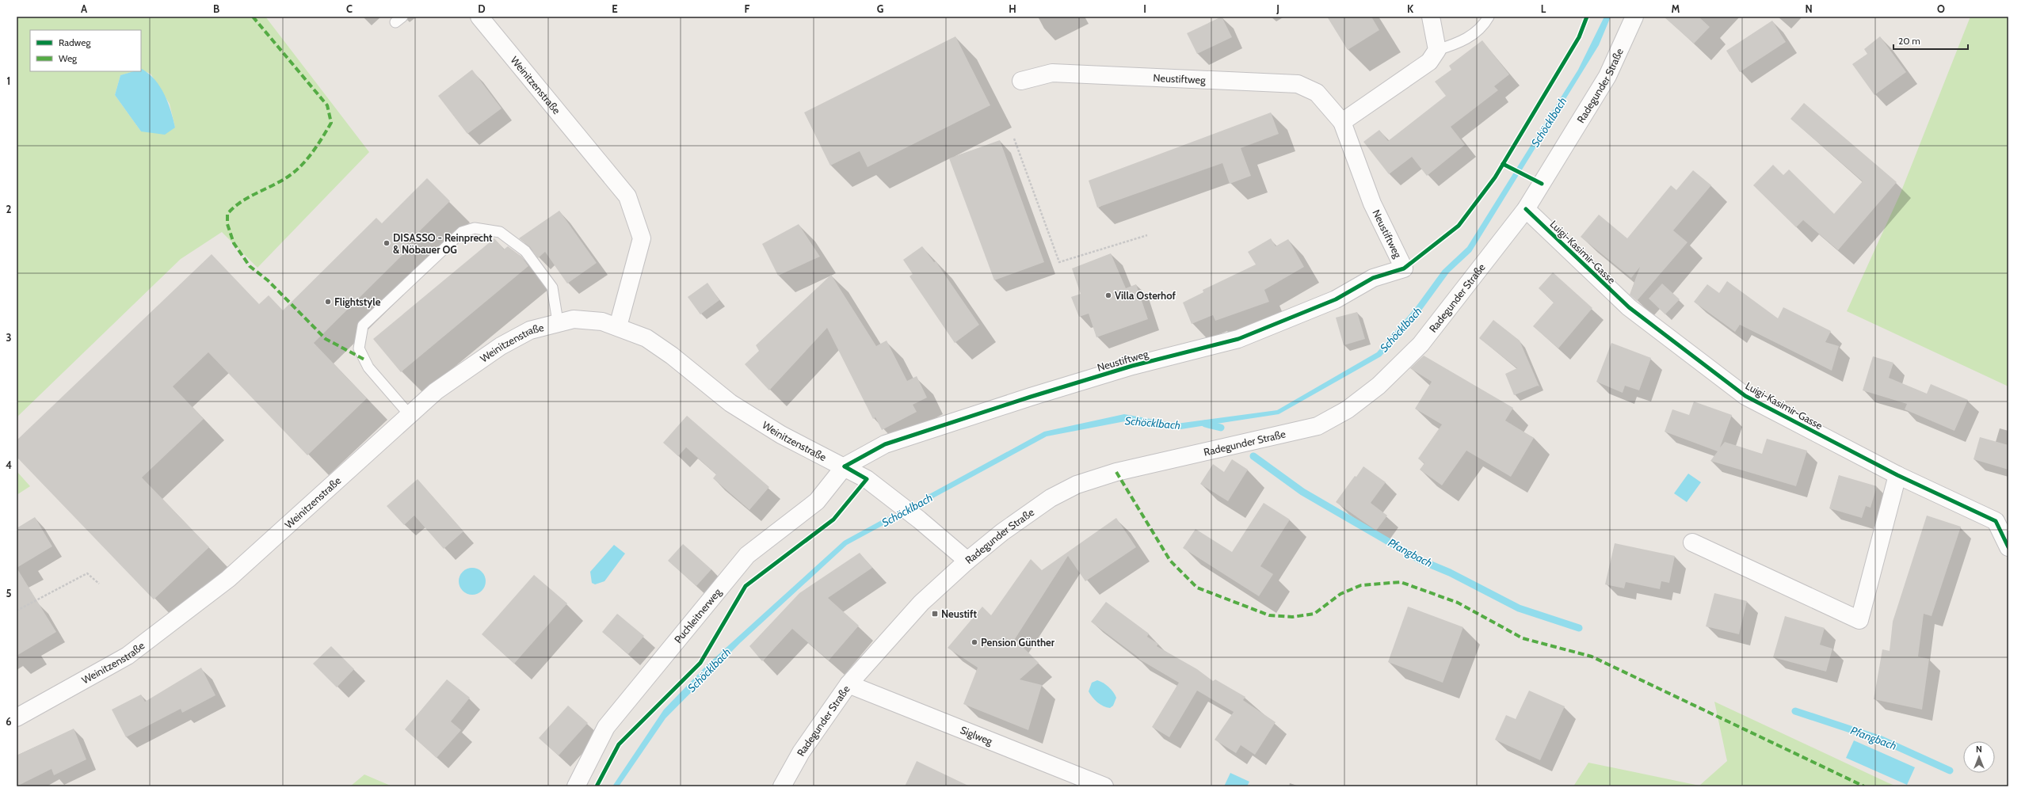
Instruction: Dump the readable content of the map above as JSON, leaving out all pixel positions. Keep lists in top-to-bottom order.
{
  "streets": {
    "street": [
      "Neustiftweg",
      "Weinitzenstraße",
      "Radegunder Straße",
      "Luigi-Kasimir-Gasse",
      "Puchleitnerweg",
      "Siglweg"
    ]
  },
  "crossings": [
    ["Neustiftweg", "Weinitzenstraße"],
    ["Neustiftweg", "Puchleitnerweg"],
    ["Weinitzenstraße", "Radegunder Straße"],
    ["Weinitzenstraße", "Puchleitnerweg"],
    ["Radegunder Straße", "Luigi-Kasimir-Gasse"],
    ["Radegunder Straße", "Siglweg"]
  ],
  "water": ["Schöcklbach", "Pfangbach"],
  "places": {
    "other": [
      "DISASSO - Reinprecht & Nöbauer OG",
      "Villa Osterhof",
      "Flightstyle",
      "Pension Günther"
    ],
    "transit": ["Neustift"]
  },
  "legend": ["Radweg", "Weg"],
  "scale_bar": "20 m",
  "north": "top",
  "grid": {
    "columns": [
      "A",
      "B",
      "C",
      "D",
      "E",
      "F",
      "G",
      "H",
      "I",
      "J",
      "K",
      "L",
      "M",
      "N",
      "O"
    ],
    "rows": [
      "1",
      "2",
      "3",
      "4",
      "5",
      "6"
    ]
  }
}
